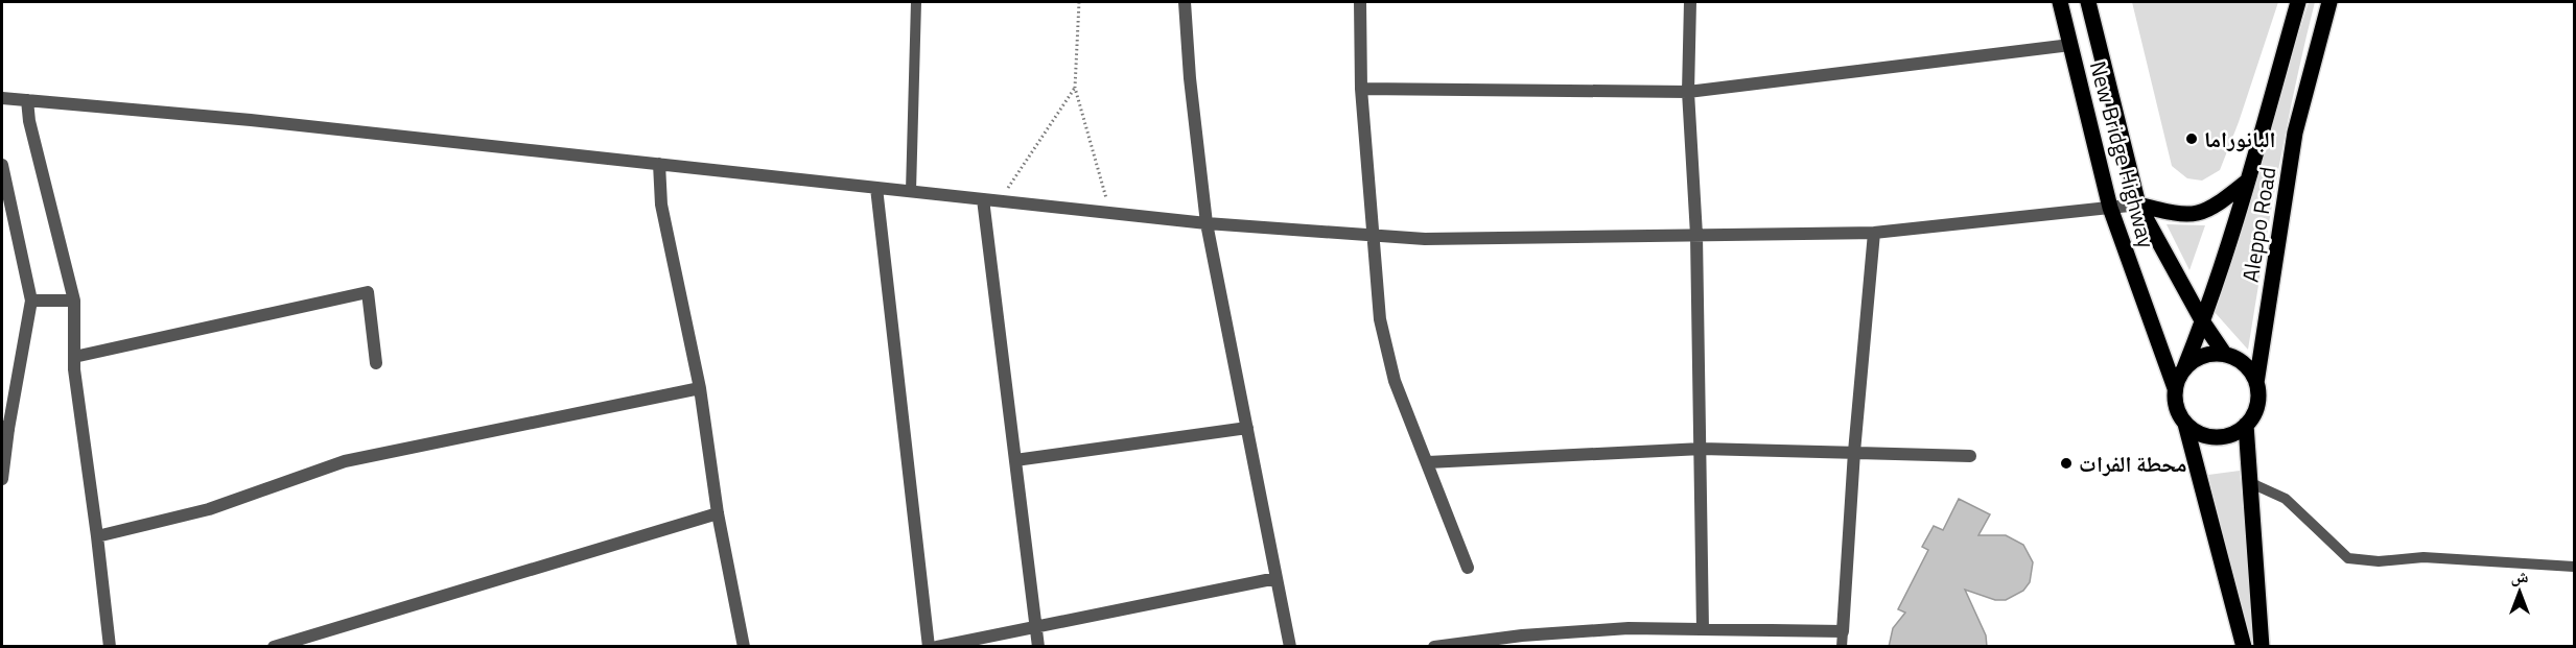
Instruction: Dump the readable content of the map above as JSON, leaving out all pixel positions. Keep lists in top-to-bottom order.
{
  "streets": {
    "main road": ["New Bridge Highway", "Aleppo Road"]
  },
  "crossings": [
    ["New Bridge Highway", "Aleppo Road"]
  ],
  "places": ["البانوراما", "محطة الفرات"],
  "north": "top"
}
